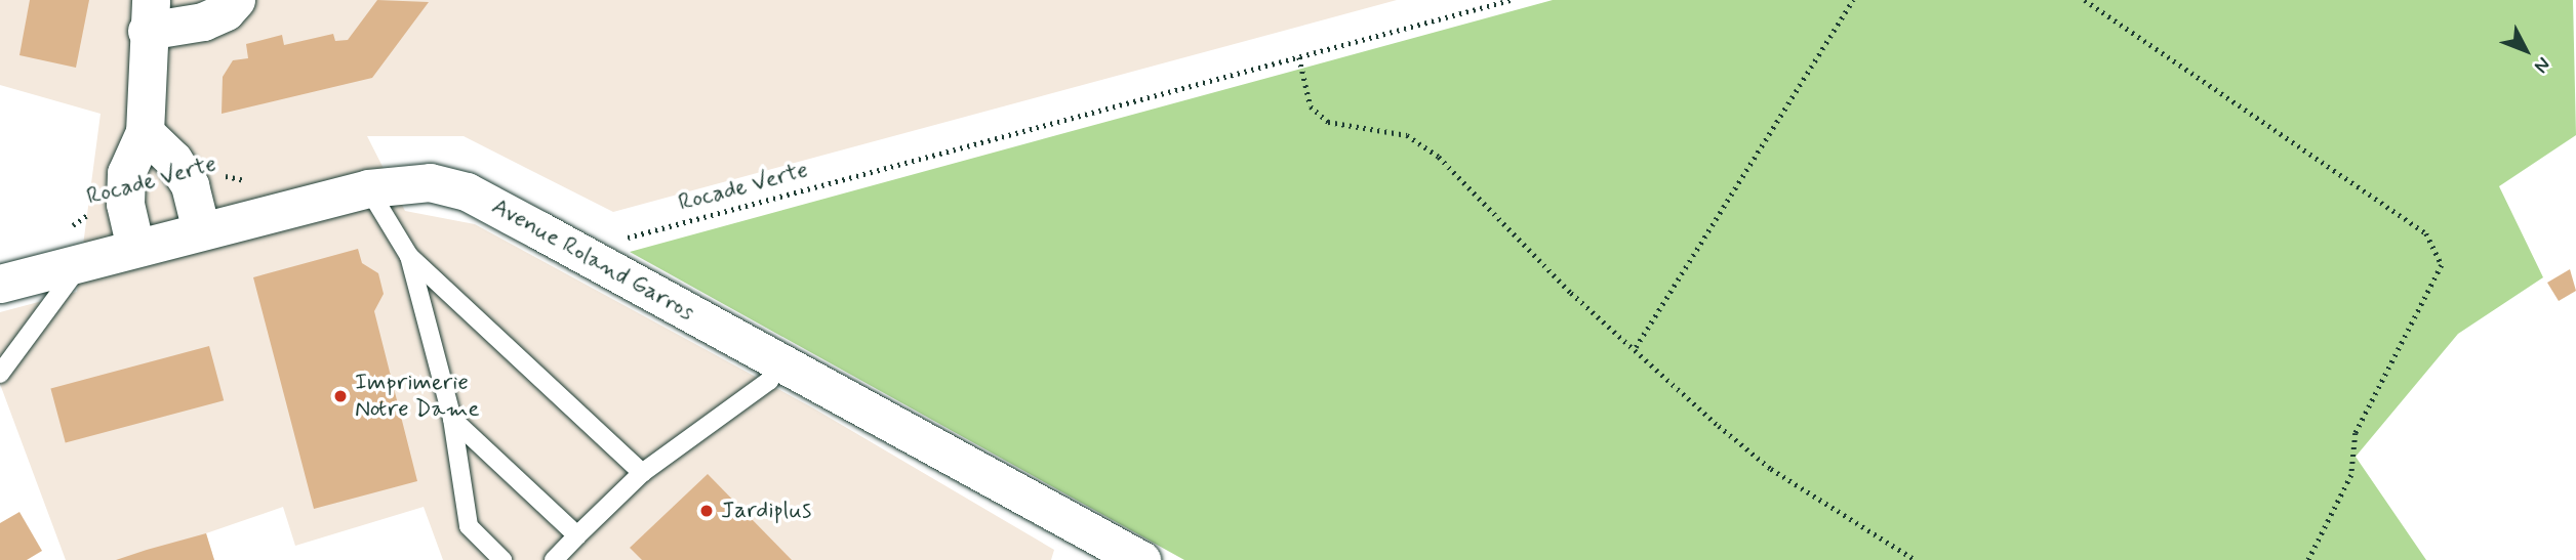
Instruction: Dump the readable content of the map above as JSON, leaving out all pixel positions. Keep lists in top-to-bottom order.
{
  "streets": {
    "street": ["Avenue Roland Garros"],
    "path": ["Rocade Verte"]
  },
  "places": ["Imprimerie Notre Dame", "Jardiplus"],
  "north": "bottom right"
}
